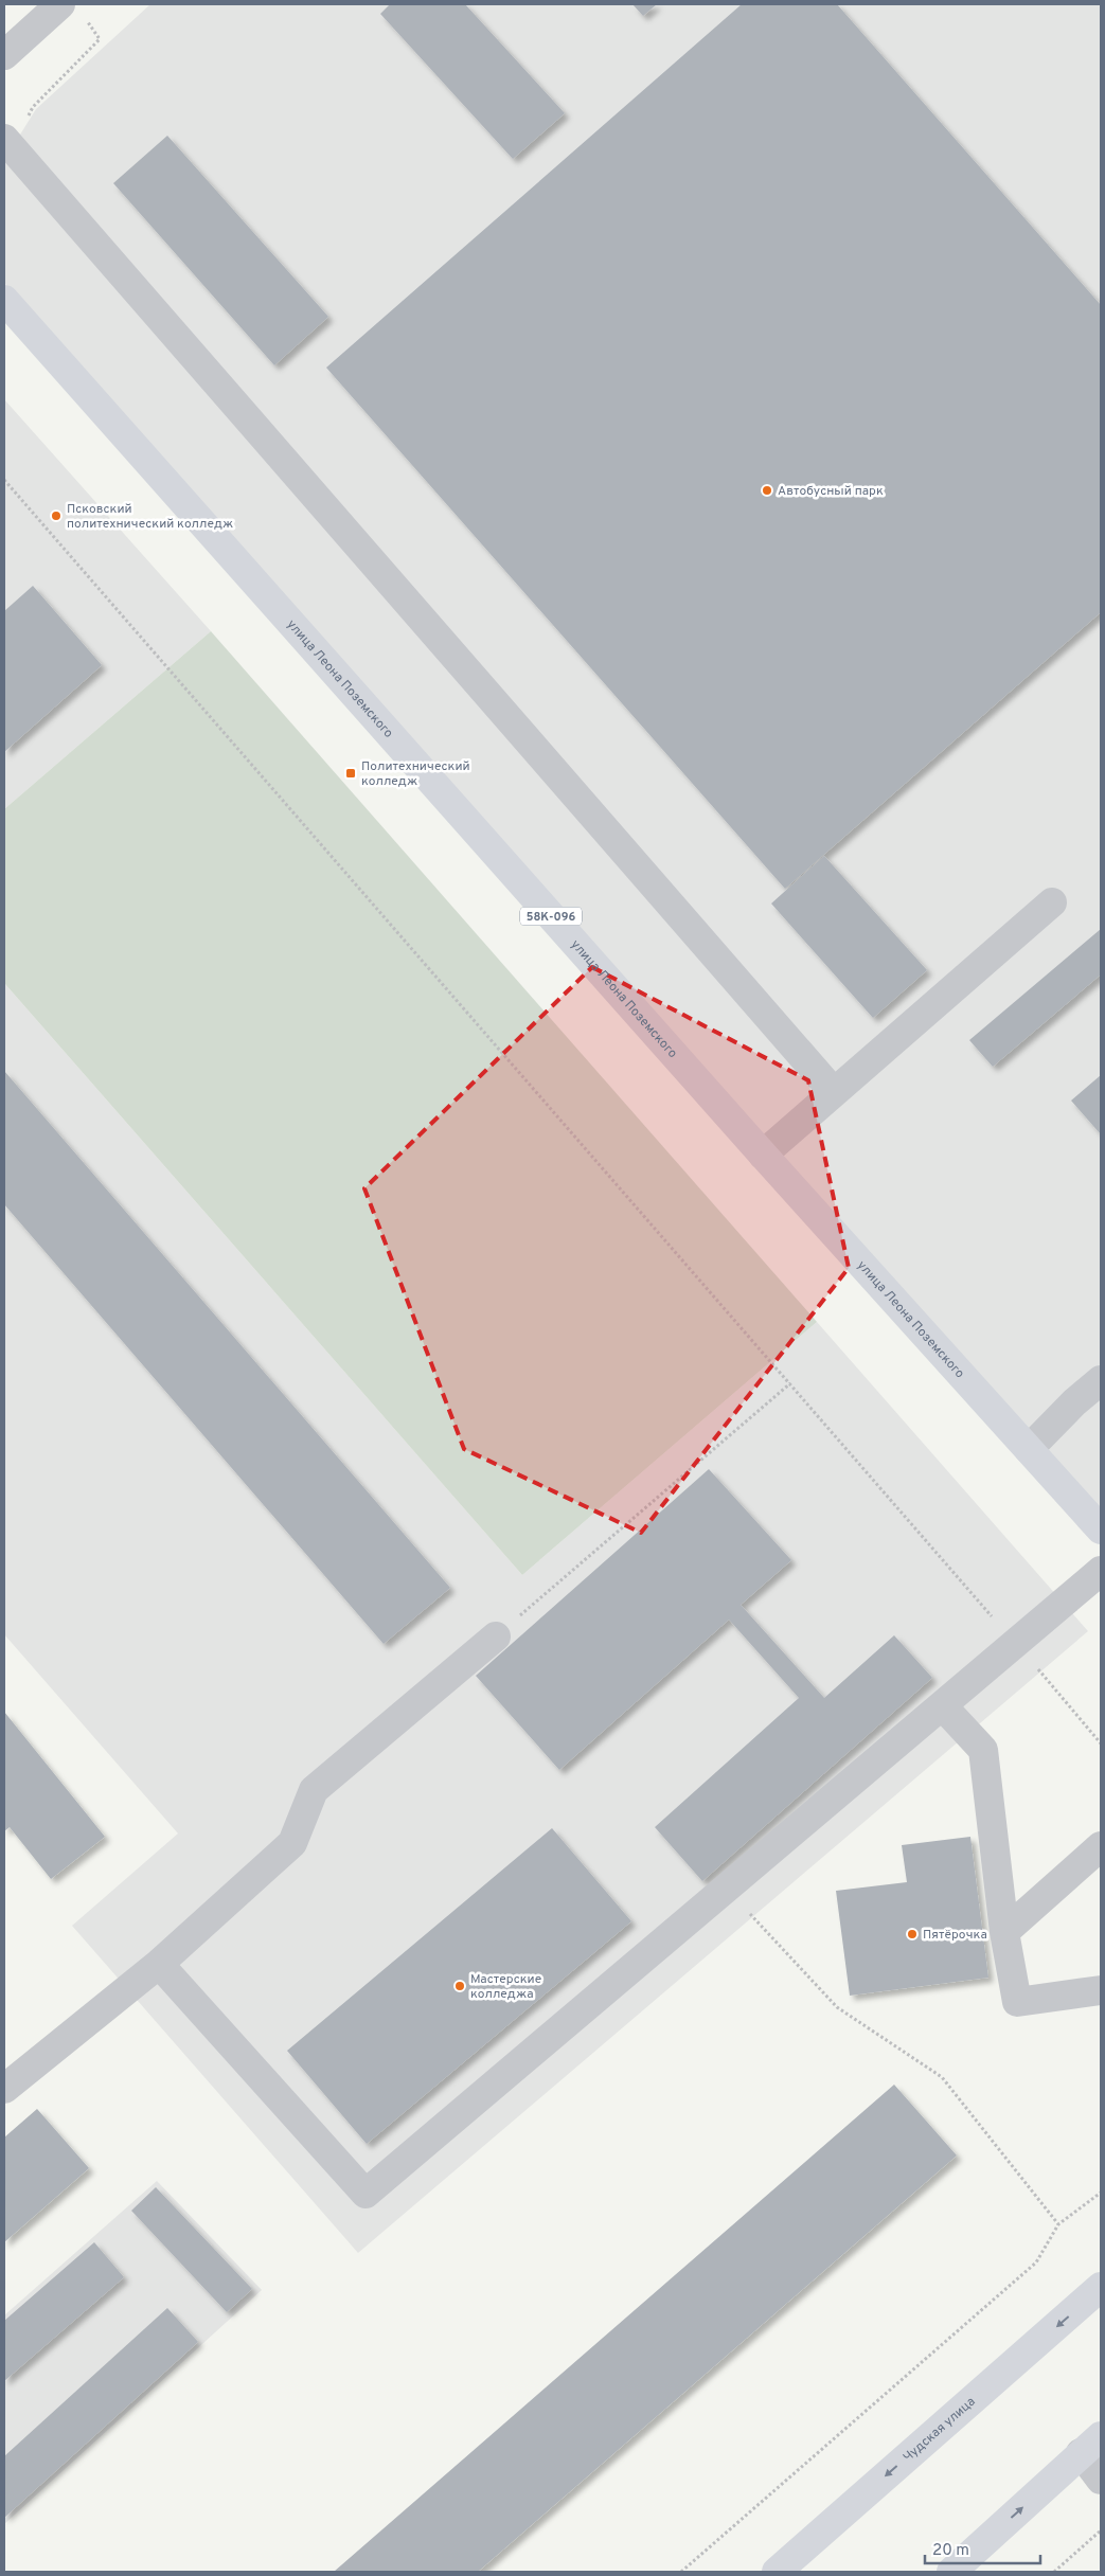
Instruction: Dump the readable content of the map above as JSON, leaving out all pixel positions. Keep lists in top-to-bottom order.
{
  "streets": {
    "highway": ["улица Леона Поземского", "58К-096", "Чудская улица"]
  },
  "places": {
    "other": [
      "Автобусный парк",
      "Псковский политехнический колледж",
      "Пятёрочка",
      "Мастерские колледжа"
    ],
    "transit": ["Политехнический колледж"]
  },
  "scale_bar": "20 m"
}
